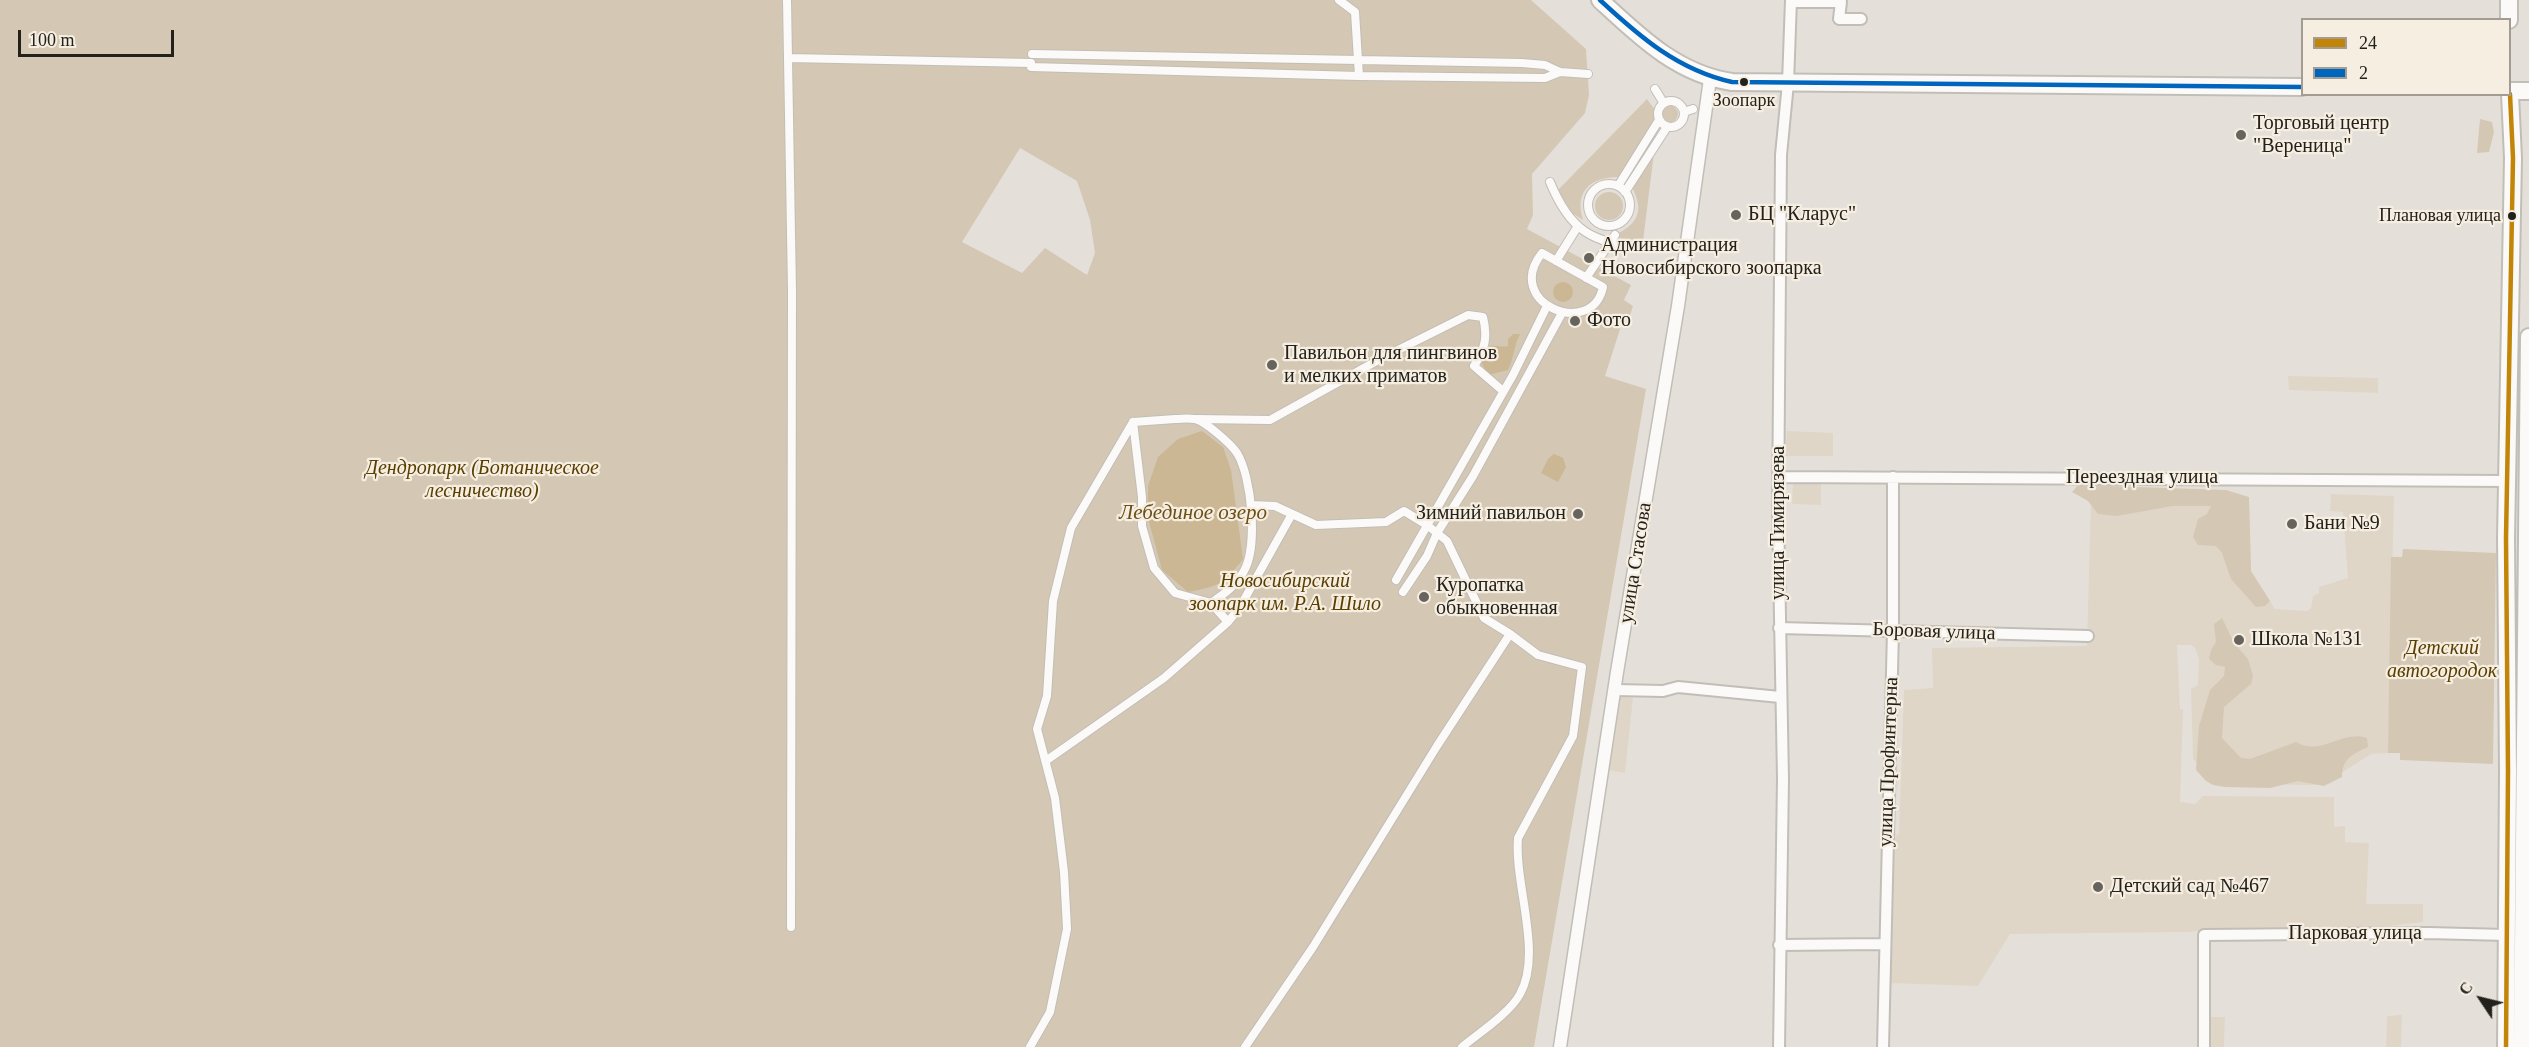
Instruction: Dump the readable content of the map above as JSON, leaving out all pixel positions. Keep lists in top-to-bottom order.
{
  "streets": {
    "street": [
      "Переездная улица",
      "улица Тимирязева",
      "улица Стасова",
      "Боровая улица",
      "улица Профинтерна",
      "Парковая улица"
    ]
  },
  "crossings": [
    ["Переездная улица", "улица Тимирязева"],
    ["Переездная улица", "улица Профинтерна"],
    ["улица Тимирязева", "Боровая улица"],
    ["Боровая улица", "улица Профинтерна"]
  ],
  "water": ["Лебединое озеро"],
  "parks": ["Дендропарк (Ботаническое лесничество)", "Новосибирский зоопарк им. Р.А. Шило", "Детский автогородок"],
  "places": [
    "Зоопарк",
    "Торговый центр \"Вереница\"",
    "БЦ \"Кларус\"",
    "Плановая улица",
    "Администрация Новосибирского зоопарка",
    "Фото",
    "Павильон для пингвинов и мелких приматов",
    "Зимний павильон",
    "Бани №9",
    "Куропатка обыкновенная",
    "Школа №131",
    "Детский сад №467"
  ],
  "lines": ["transit line 2", "transit line 24"],
  "legend": ["24", "2"],
  "scale_bar": "100 m",
  "north": "top left"
}
